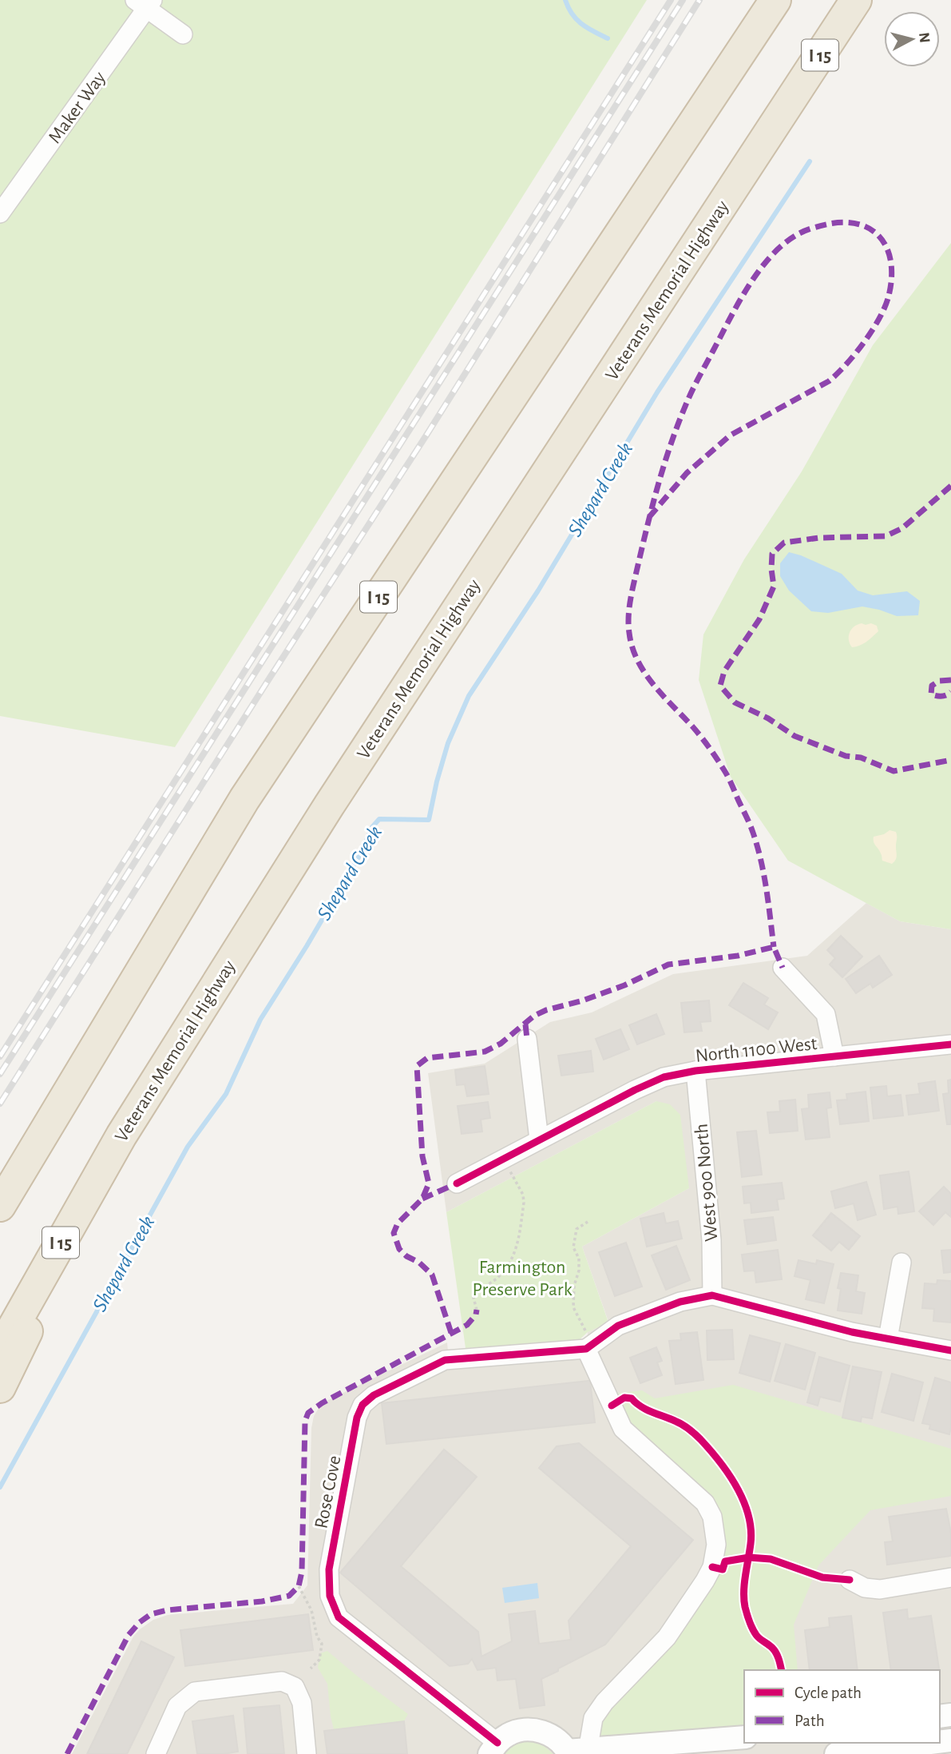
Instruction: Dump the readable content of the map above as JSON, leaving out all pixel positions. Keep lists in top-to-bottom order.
{
  "streets": {
    "highway": ["I 15", "Veterans Memorial Highway"],
    "street": [
      "Maker Way",
      "North 1100 West",
      "West 900 North",
      "Rose Cove"
    ]
  },
  "crossings": [
    ["North 1100 West", "West 900 North"]
  ],
  "water": ["Shepard Creek"],
  "parks": ["Farmington Preserve Park"],
  "legend": ["Cycle path", "Path"],
  "north": "right"
}
